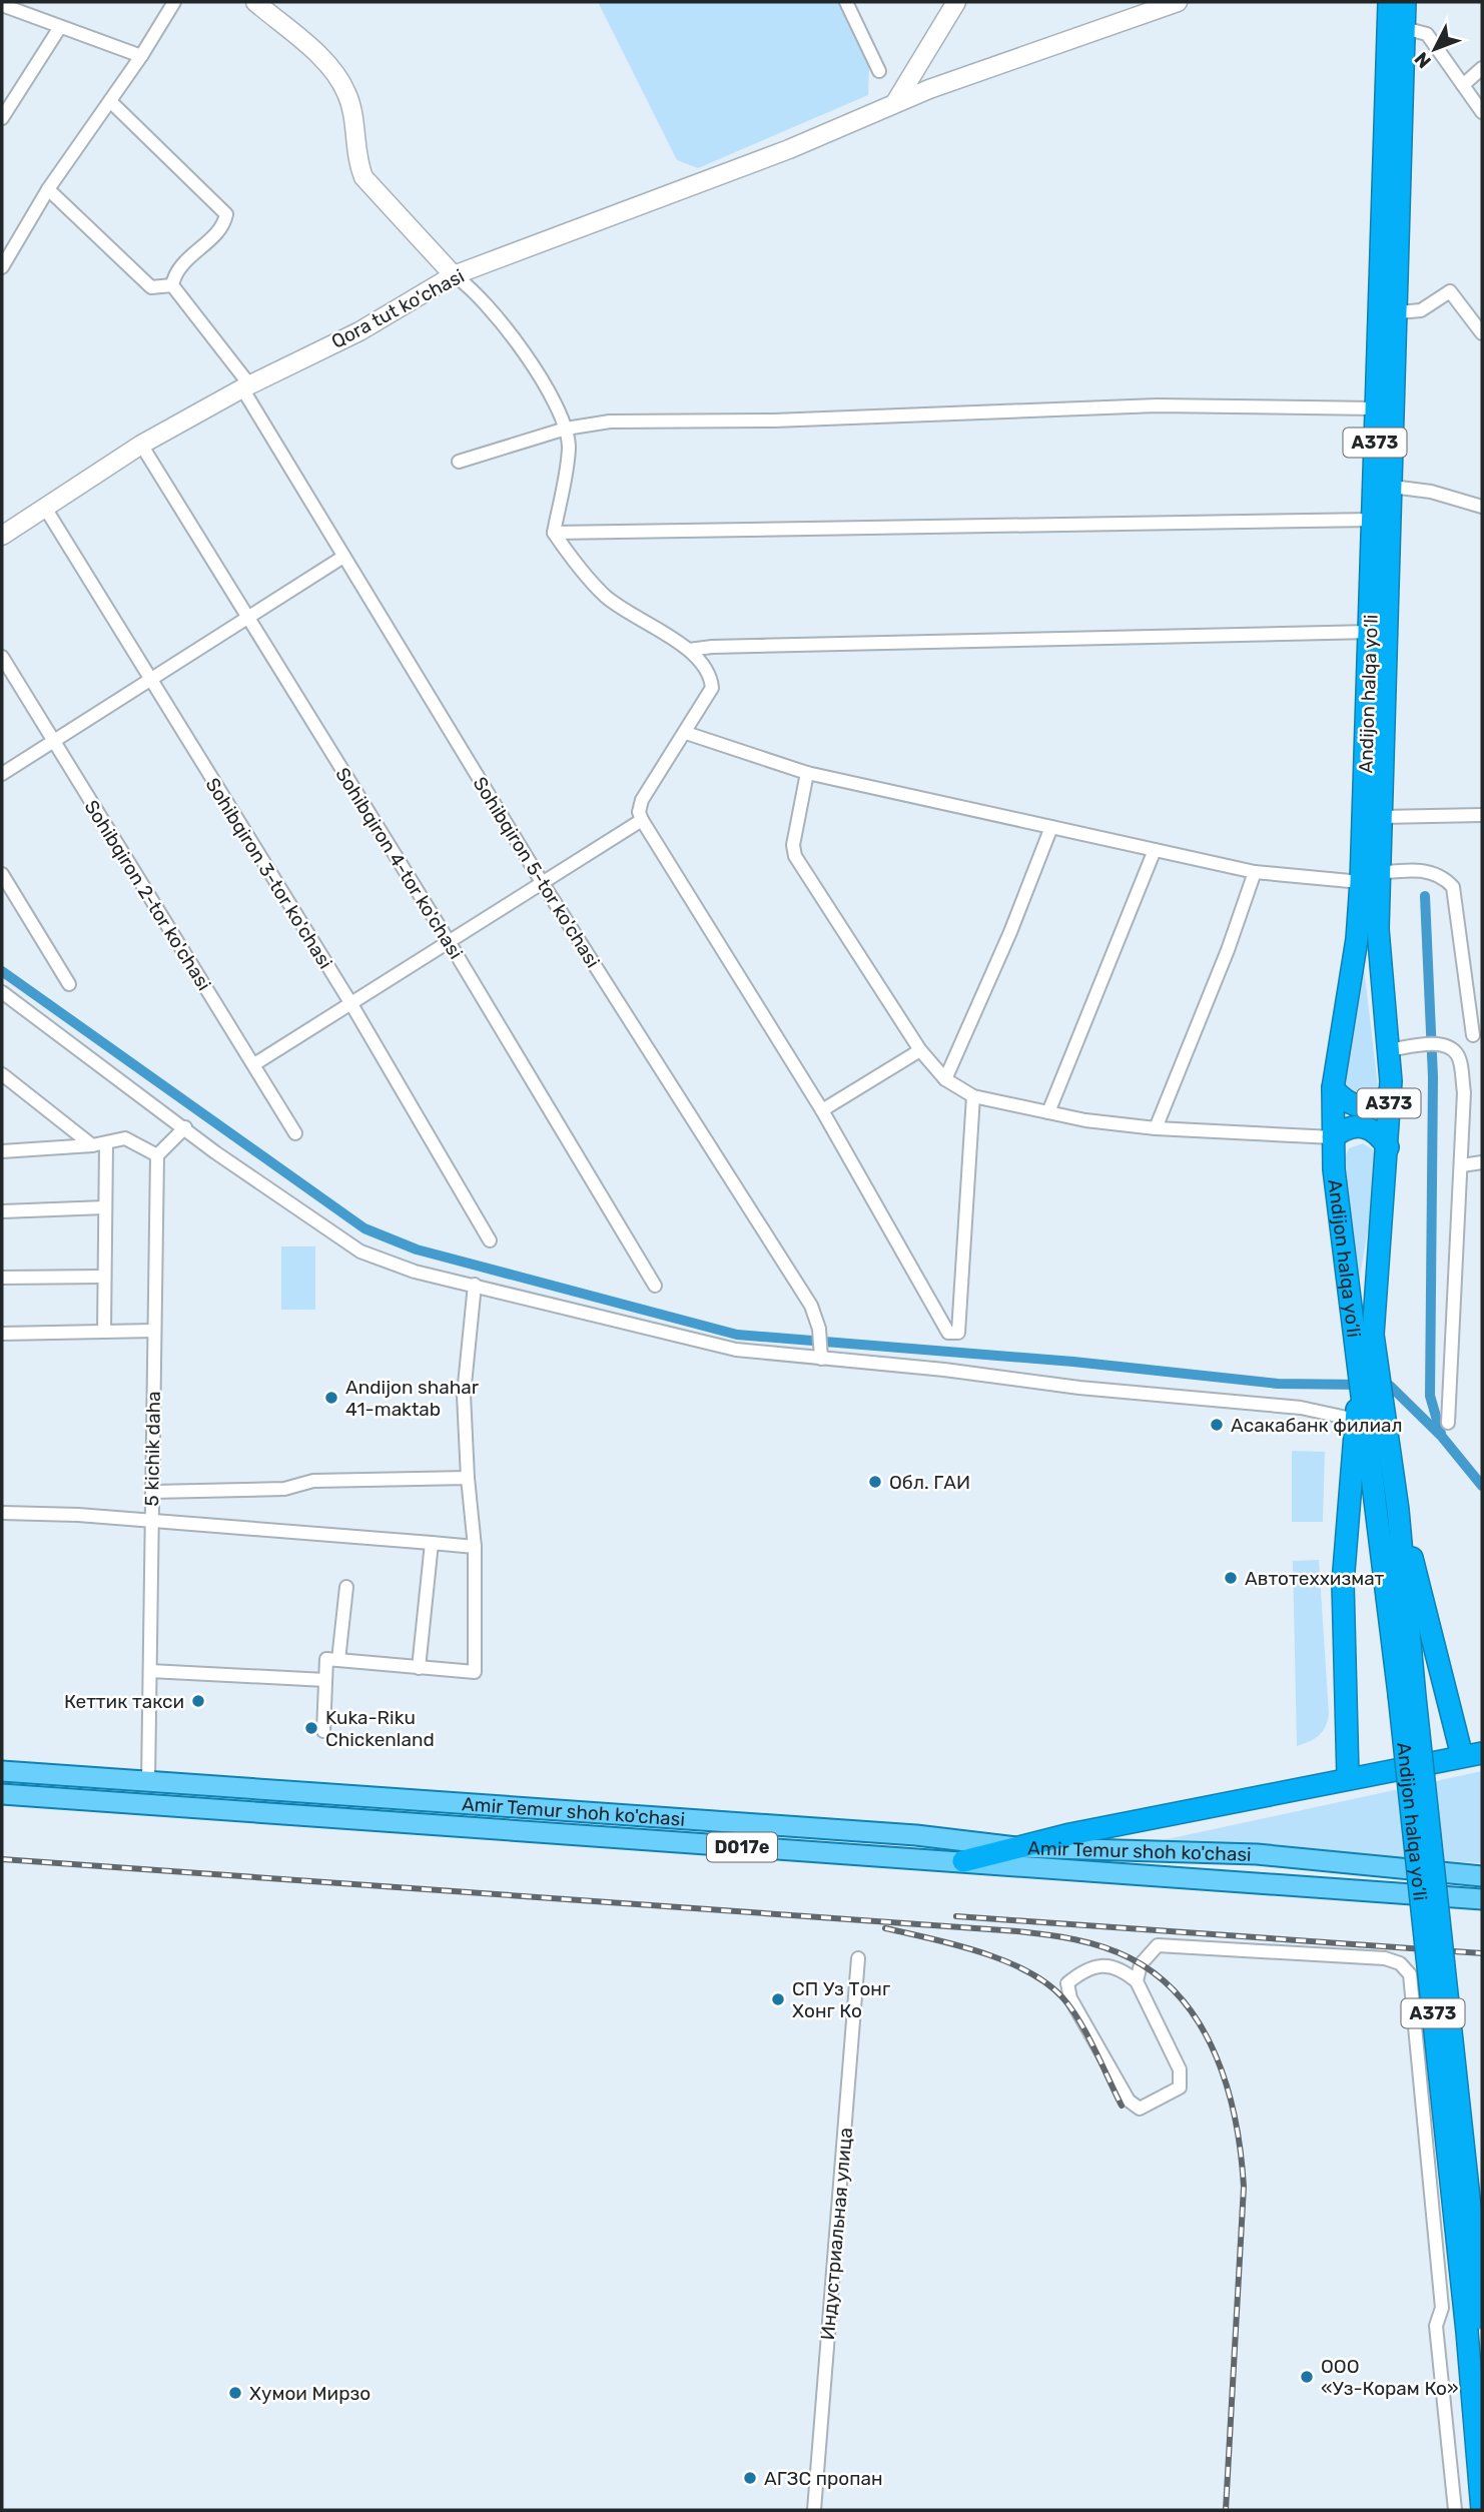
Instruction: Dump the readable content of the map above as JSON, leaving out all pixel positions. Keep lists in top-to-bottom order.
{
  "streets": {
    "highway": ["A373", "Andijon halqa yo‘li"],
    "main road": ["Amir Temur shoh ko'chasi", "D017e"],
    "street": [
      "Qora tut ko'chasi",
      "Sohibqiron 4-tor ko'chasi",
      "Sohibqiron 5-tor ko'chasi",
      "Sohibqiron 3-tor ko'chasi",
      "Sohibqiron 2-tor ko'chasi",
      "5 kichik daha",
      "Индустриальная улица"
    ]
  },
  "crossings": [
    ["Qora tut ko'chasi", "Sohibqiron 4-tor ko'chasi"],
    ["Qora tut ko'chasi", "Sohibqiron 5-tor ko'chasi"],
    ["Qora tut ko'chasi", "Sohibqiron 3-tor ko'chasi"],
    ["5 kichik daha", "Amir Temur shoh ko'chasi"]
  ],
  "places": [
    "Andijon shahar 41-maktab",
    "Асакабанк филиал",
    "Обл. ГАИ",
    "Автотеххизмат",
    "Кеттик такси",
    "Kuka-Riku Chickenland",
    "СП Уз Тонг Хонг Ко",
    "ООО «Уз-Корам Ко»",
    "Хумои Мирзо",
    "АГЗС пропан"
  ],
  "north": "bottom left"
}
